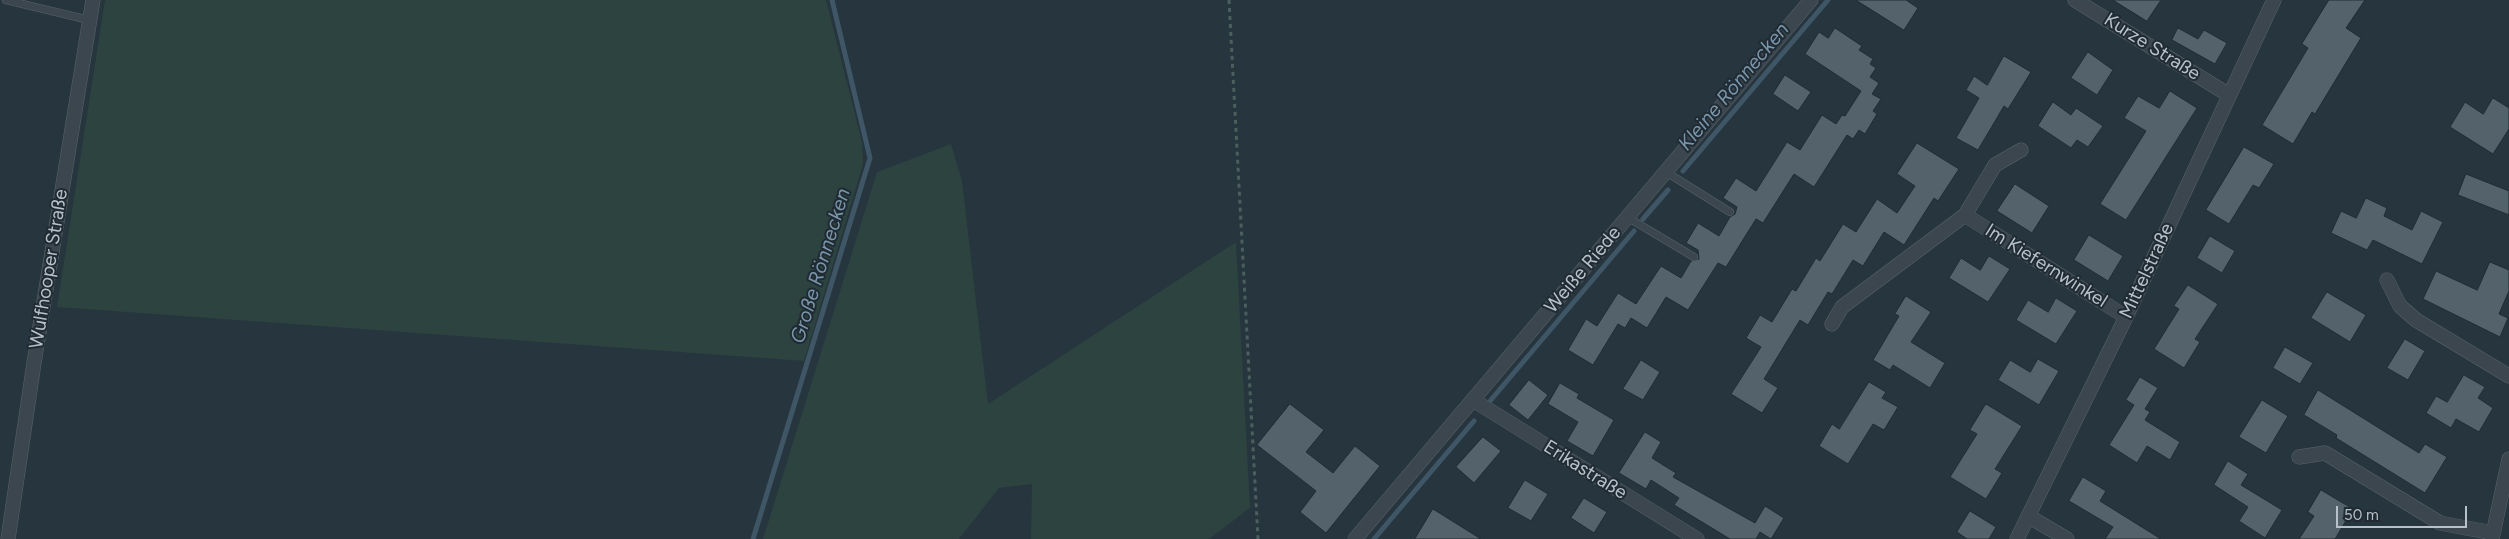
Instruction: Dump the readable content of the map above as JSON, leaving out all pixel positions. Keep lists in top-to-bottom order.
{
  "streets": {
    "street": [
      "Kurze Straße",
      "Im Kiefernwinkel",
      "Wulfhooper Straße",
      "Weiße Riede",
      "Mittelstraße",
      "Erikastraße"
    ]
  },
  "crossings": [
    ["Kurze Straße", "Mittelstraße"],
    ["Im Kiefernwinkel", "Mittelstraße"],
    ["Weiße Riede", "Erikastraße"]
  ],
  "water": ["Kleine Rönnecken", "Große Rönnecken"],
  "scale_bar": "50 m"
}
